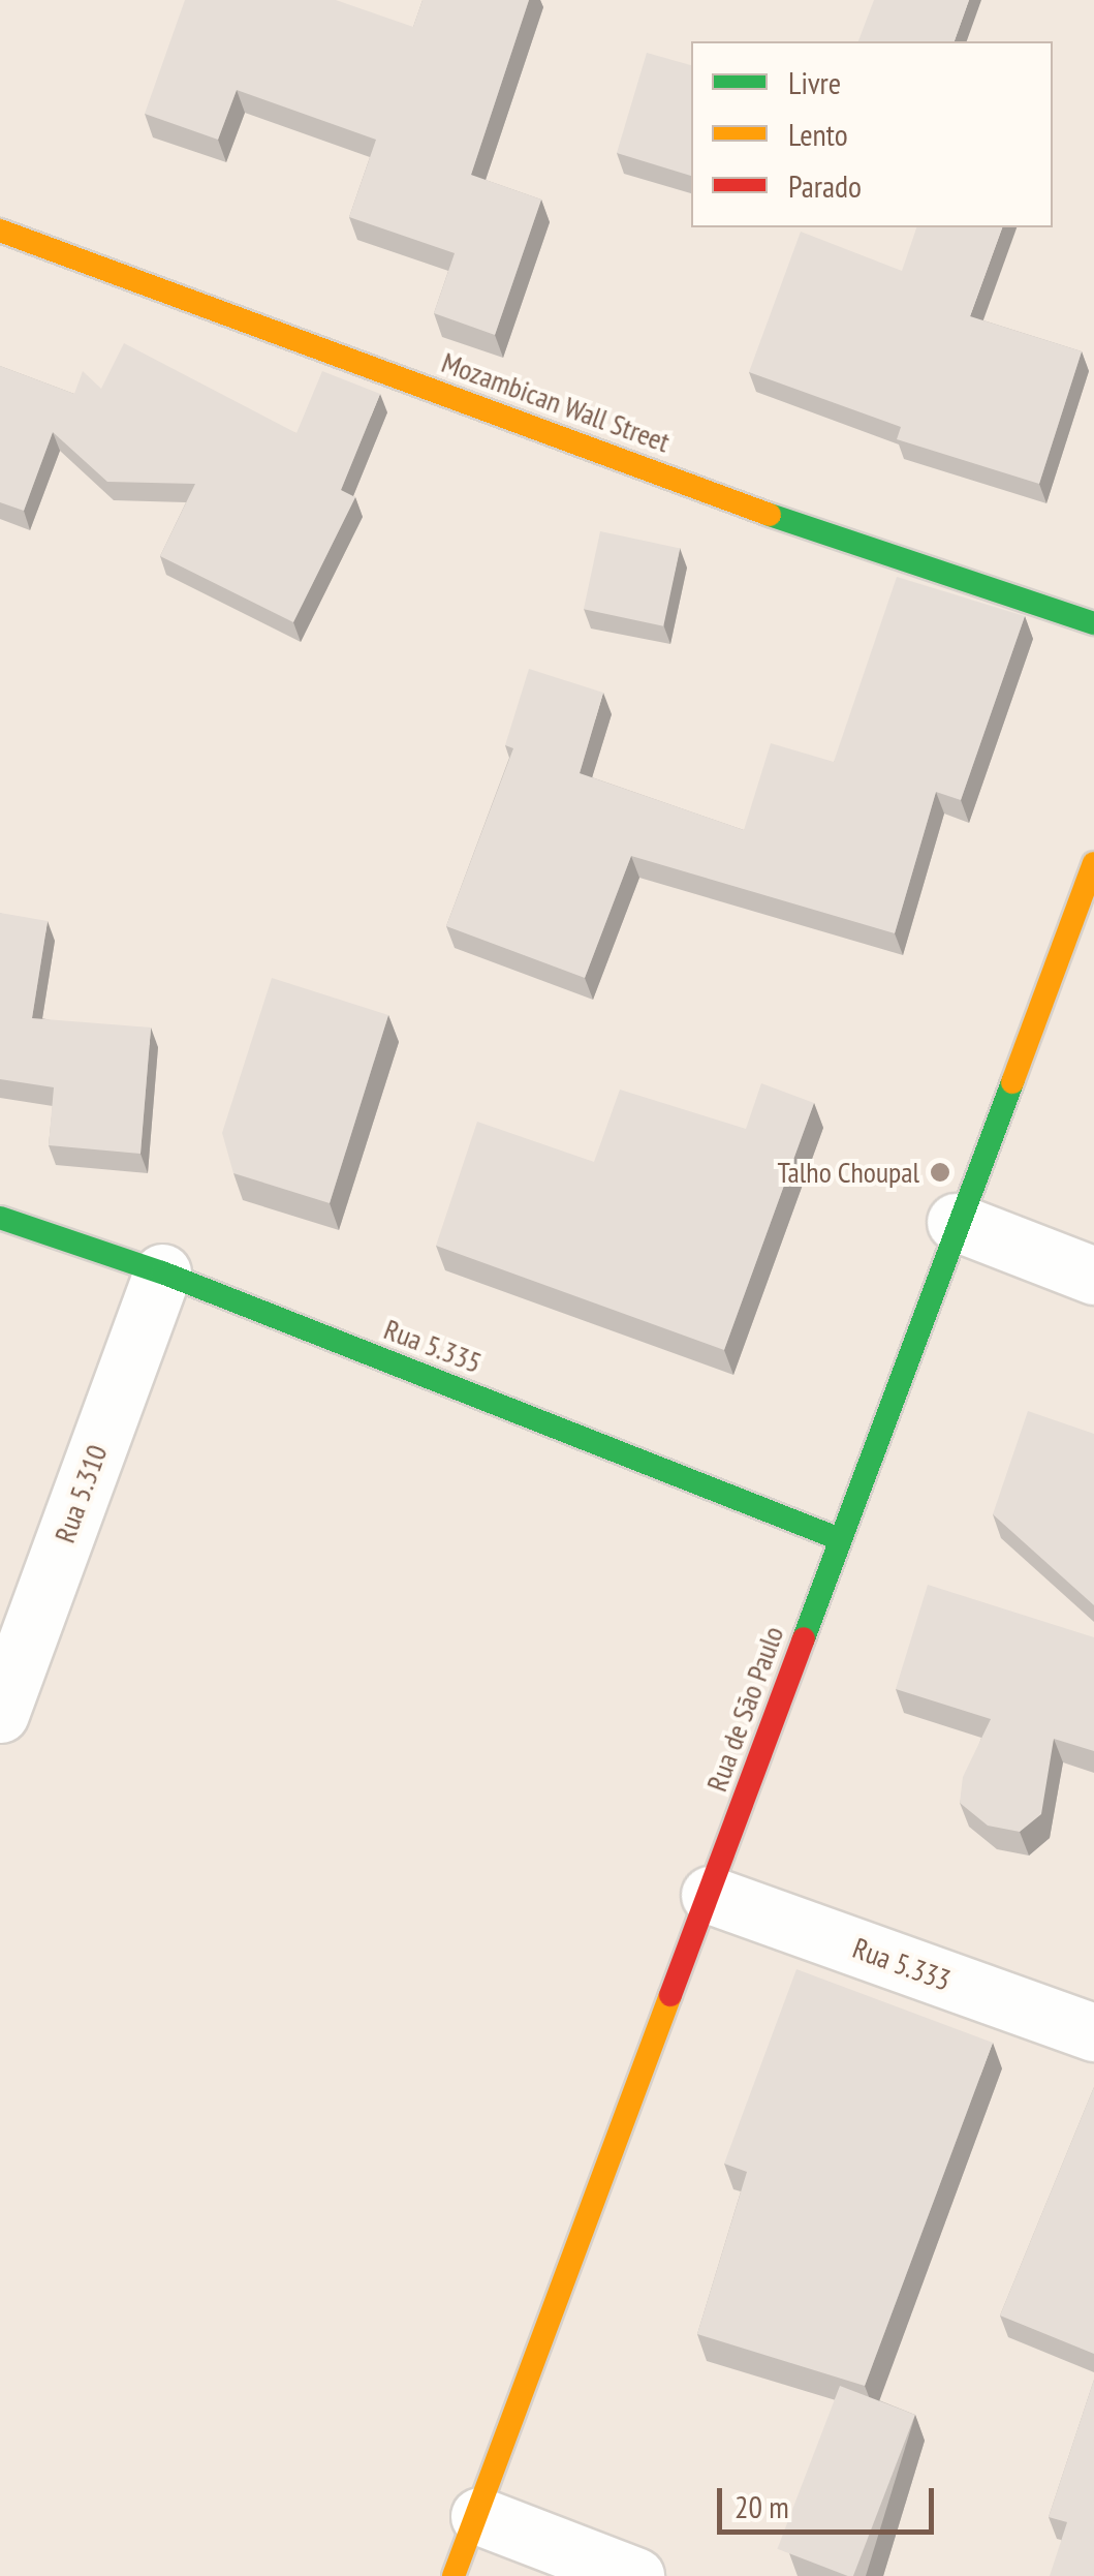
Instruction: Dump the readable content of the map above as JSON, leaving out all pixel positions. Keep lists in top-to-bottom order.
{
  "streets": {
    "street": [
      "Mozambican Wall Street",
      "Rua 5.335",
      "Rua 5.310",
      "Rua de São Paulo",
      "Rua 5.333"
    ]
  },
  "crossings": [
    ["Rua 5.335", "Rua 5.310"],
    ["Rua 5.335", "Rua de São Paulo"],
    ["Rua de São Paulo", "Rua 5.333"]
  ],
  "places": ["Talho Choupal"],
  "legend": ["Livre", "Lento", "Parado"],
  "scale_bar": "20 m"
}
